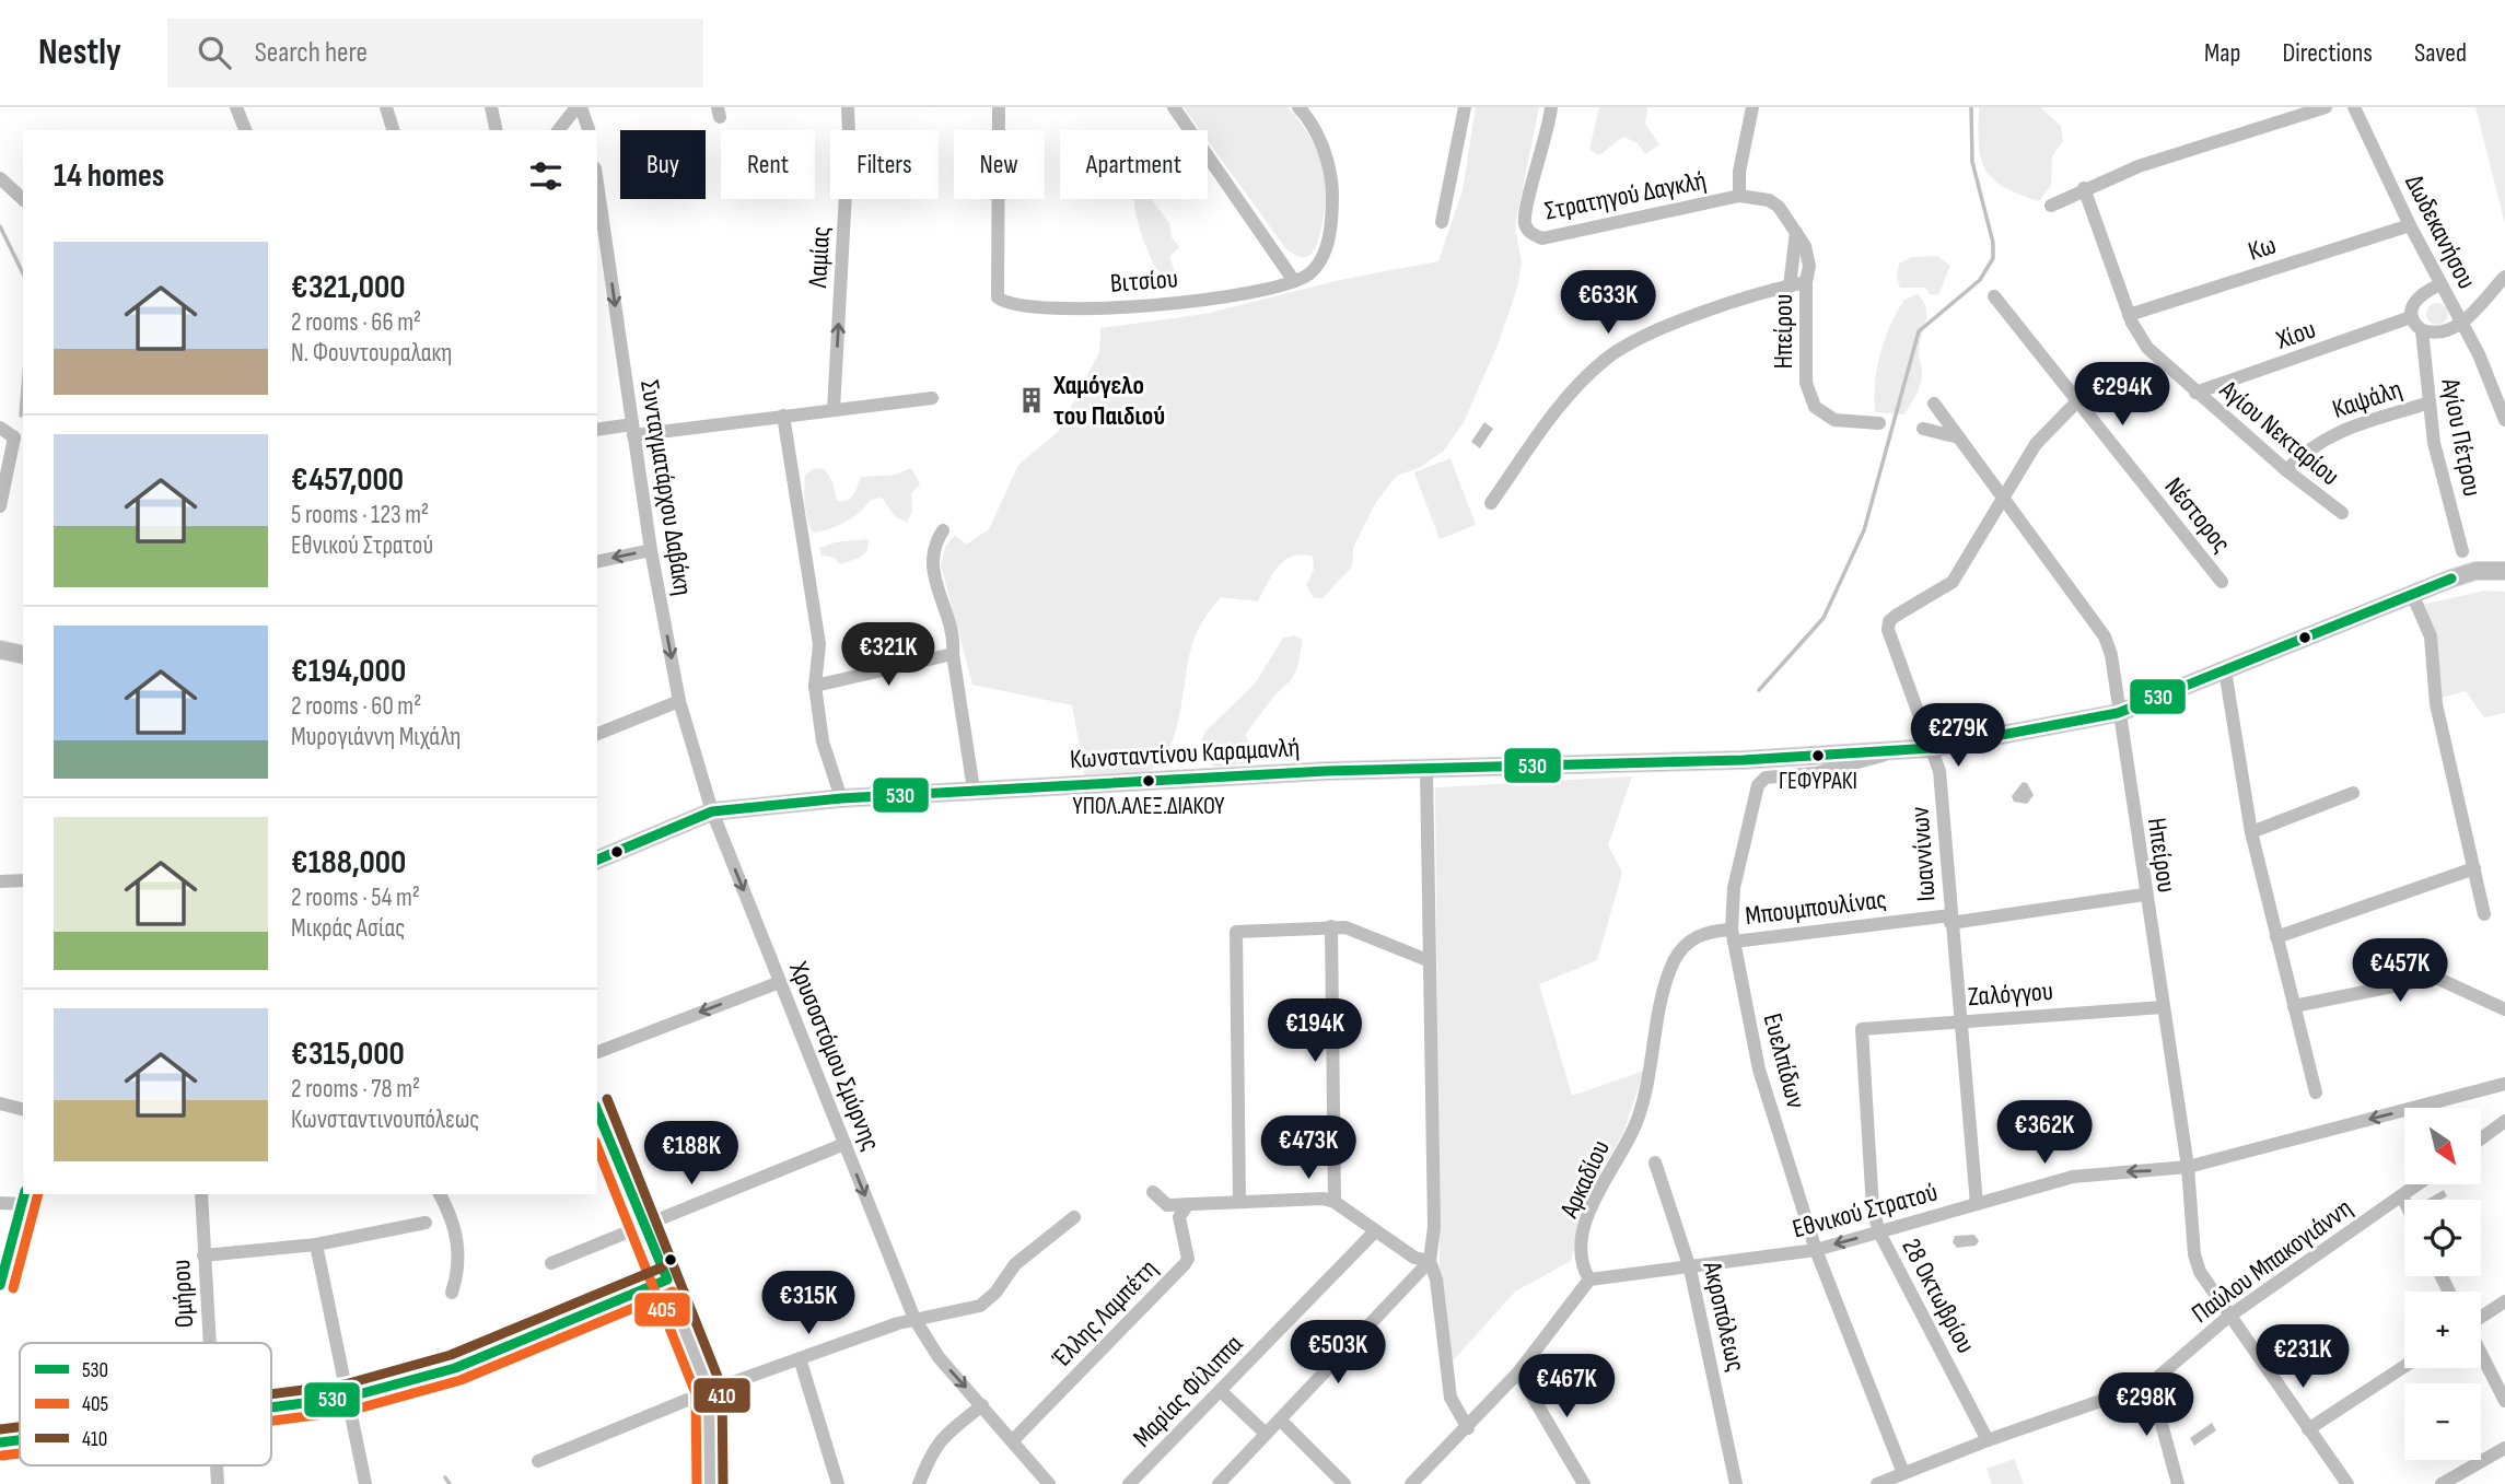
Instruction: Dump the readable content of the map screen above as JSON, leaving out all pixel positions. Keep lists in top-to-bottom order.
{
  "streets": {
    "main road": ["Κωνσταντίνου Καραμανλή"],
    "street": [
      "Στρατηγού Δαγκλή",
      "Δωδεκανήσου",
      "Κω",
      "Λαμίας",
      "Βιτσίου",
      "Ηπείρου",
      "Χίου",
      "Καψάλη",
      "Αγίου Νεκταρίου",
      "Αγίου Πέτρου",
      "Συνταγματάρχου Δαβάκη",
      "Νέστορος",
      "Ιωαννίνων",
      "Μπουμπουλίνας",
      "Ζαλόγγου",
      "Χρυσοστόμου Σμύρνης",
      "Ευελπίδων",
      "Αρκαδίου",
      "Εθνικού Στρατού",
      "Παύλου Μπακογιάννη",
      "Ομήρου",
      "28 Οκτωβρίου",
      "Έλλης Λαμπέτη",
      "Ακροπόλεως",
      "Μαρίας Φίλιππα"
    ]
  },
  "crossings": [
    ["Στρατηγού Δαγκλή", "Ηπείρου"],
    ["Δωδεκανήσου", "Κω"],
    ["Κω", "Αγίου Νεκταρίου"],
    ["Ηπείρου", "Κωνσταντίνου Καραμανλή"],
    ["Ηπείρου", "Ιωαννίνων"],
    ["Ηπείρου", "Μπουμπουλίνας"],
    ["Ηπείρου", "Ζαλόγγου"],
    ["Ηπείρου", "Εθνικού Στρατού"],
    ["Ηπείρου", "Παύλου Μπακογιάννη"],
    ["Χίου", "Αγίου Νεκταρίου"],
    ["Καψάλη", "Αγίου Νεκταρίου"],
    ["Καψάλη", "Αγίου Πέτρου"],
    ["Συνταγματάρχου Δαβάκη", "Κωνσταντίνου Καραμανλή"],
    ["Συνταγματάρχου Δαβάκη", "Χρυσοστόμου Σμύρνης"],
    ["Νέστορος", "Ιωαννίνων"],
    ["Κωνσταντίνου Καραμανλή", "Ιωαννίνων"],
    ["Κωνσταντίνου Καραμανλή", "Χρυσοστόμου Σμύρνης"],
    ["Κωνσταντίνου Καραμανλή", "Ευελπίδων"],
    ["Ιωαννίνων", "Μπουμπουλίνας"],
    ["Ιωαννίνων", "Ζαλόγγου"],
    ["Ιωαννίνων", "Εθνικού Στρατού"],
    ["Μπουμπουλίνας", "Ευελπίδων"],
    ["Μπουμπουλίνας", "Αρκαδίου"],
    ["Ζαλόγγου", "28 Οκτωβρίου"],
    ["Χρυσοστόμου Σμύρνης", "Έλλης Λαμπέτη"],
    ["Ευελπίδων", "Αρκαδίου"],
    ["Ευελπίδων", "Εθνικού Στρατού"],
    ["Ευελπίδων", "Παύλου Μπακογιάννη"],
    ["Αρκαδίου", "Εθνικού Στρατού"],
    ["Εθνικού Στρατού", "28 Οκτωβρίου"],
    ["Εθνικού Στρατού", "Ακροπόλεως"],
    ["Παύλου Μπακογιάννη", "28 Οκτωβρίου"]
  ],
  "one_way": [
    "Λαμίας",
    "Συνταγματάρχου Δαβάκη",
    "Χρυσοστόμου Σμύρνης",
    "Εθνικού Στρατού"
  ],
  "places": {
    "building": ["Χαμόγελο του Παιδιού"],
    "other": ["ΓΕΦΥΡΑΚΙ", "ΥΠΟΛ.ΑΛΕΞ.ΔΙΑΚΟΥ"]
  },
  "lines": ["transit line 530", "transit line 410", "transit line 405"],
  "legend": ["530", "405", "410"],
  "north": "bottom right",
  "page": {
    "header": "Nestly",
    "search": "Search here",
    "nav": ["Map", "Directions", "Saved"],
    "chip": [
      "Buy",
      "Rent",
      "Filters",
      "New",
      "Apartment"
    ],
    "heading": "14 homes",
    "list": [
      {
        "name": "€321,000",
        "note": "2 rooms · 66 m² · Ν. Φουντουραλακη"
      },
      {
        "name": "€457,000",
        "note": "5 rooms · 123 m² · Εθνικού Στρατού"
      },
      {
        "name": "€194,000",
        "note": "2 rooms · 60 m² · Μυρογιάννη Μιχάλη"
      },
      {
        "name": "€188,000",
        "note": "2 rooms · 54 m² · Μικράς Ασίας"
      },
      {
        "name": "€315,000",
        "note": "2 rooms · 78 m² · Κωνσταντινουπόλεως"
      }
    ],
    "price": [
      "€633K",
      "€294K",
      "€321K",
      "€279K",
      "€457K",
      "€194K",
      "€362K",
      "€473K",
      "€188K",
      "€315K",
      "€503K",
      "€231K",
      "€467K",
      "€298K"
    ],
    "map_buttons": ["+", "−"]
  }
}
